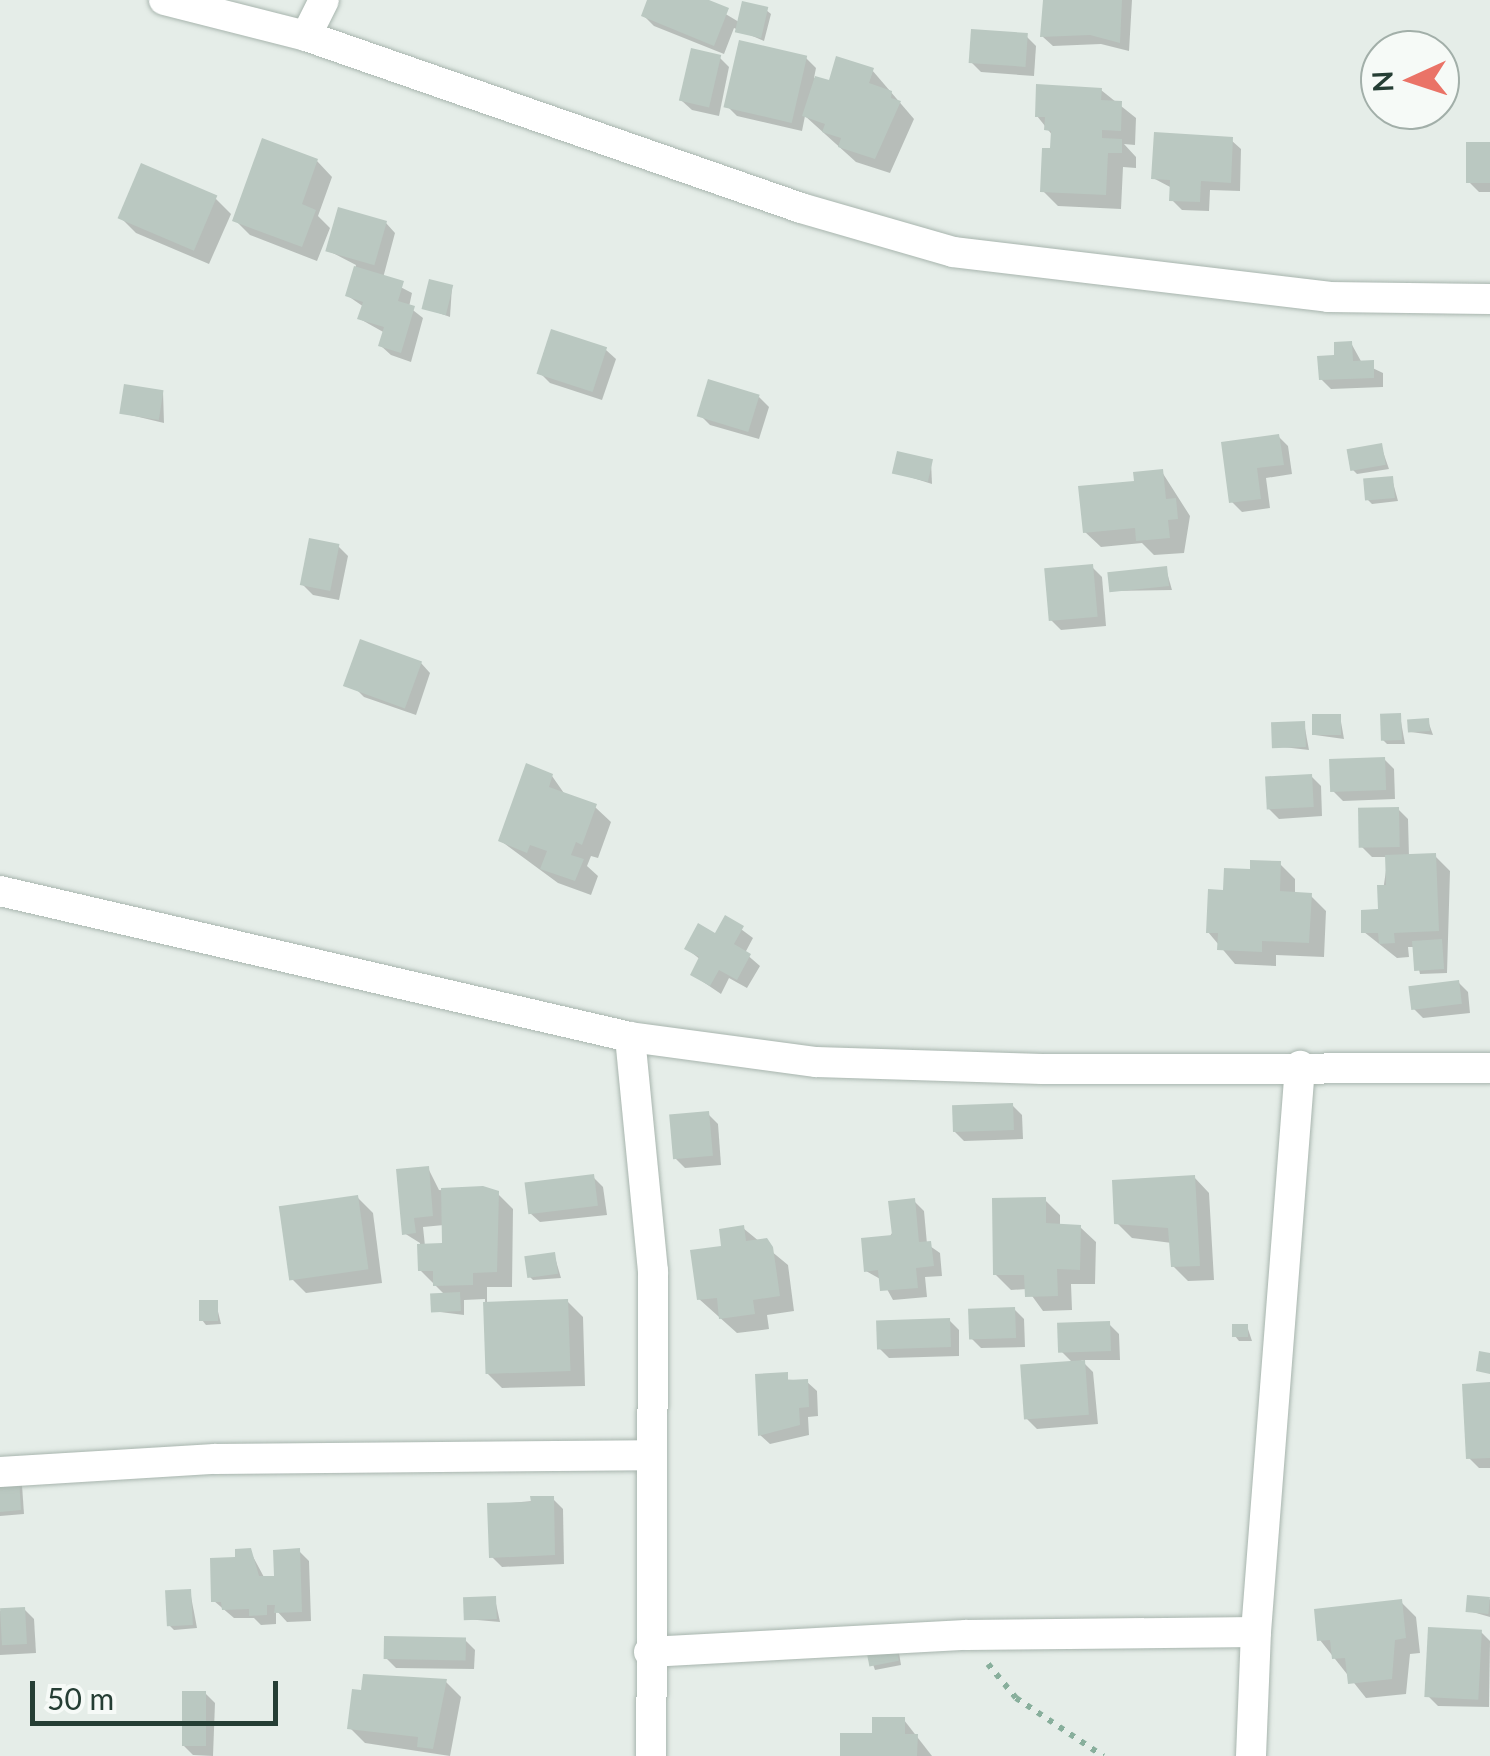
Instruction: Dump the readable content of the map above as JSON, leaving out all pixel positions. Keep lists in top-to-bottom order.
{
  "scale_bar": "50 m",
  "north": "left"
}
